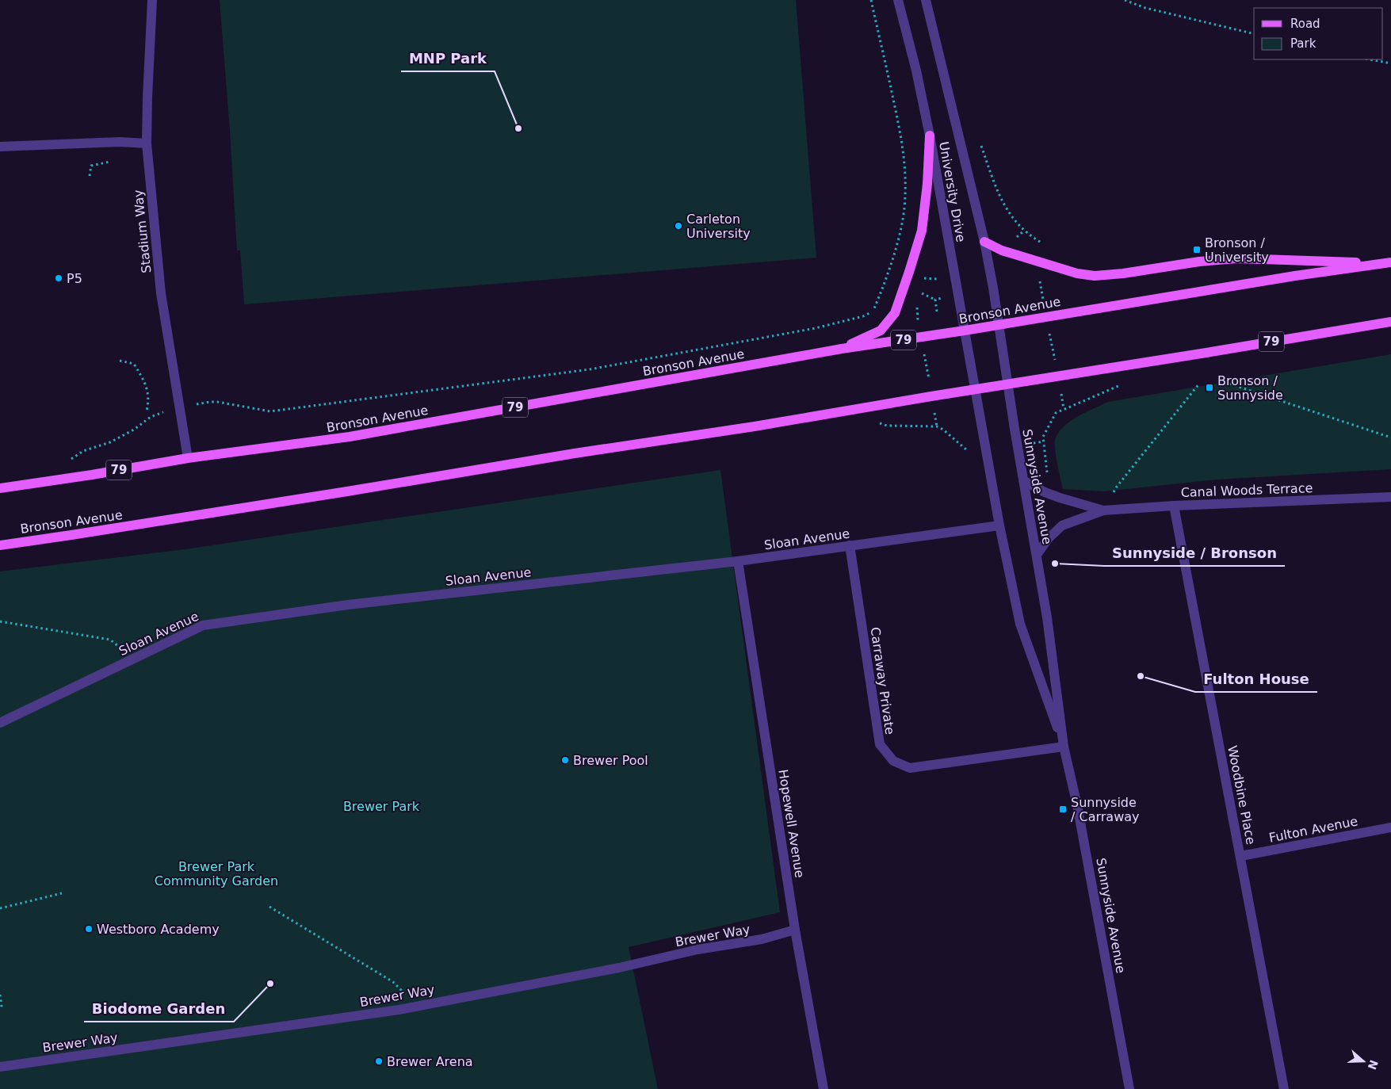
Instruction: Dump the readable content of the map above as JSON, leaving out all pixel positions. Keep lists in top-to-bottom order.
{
  "streets": {
    "main road": ["Bronson Avenue", "79"],
    "street": [
      "University Drive",
      "Stadium Way",
      "Sunnyside Avenue",
      "Canal Woods Terrace",
      "Sloan Avenue",
      "Carraway Private",
      "Woodbine Place",
      "Hopewell Avenue",
      "Fulton Avenue",
      "Brewer Way"
    ]
  },
  "crossings": [
    ["University Drive", "Bronson Avenue"],
    ["University Drive", "Sunnyside Avenue"],
    ["Stadium Way", "Bronson Avenue"],
    ["Bronson Avenue", "Sunnyside Avenue"],
    ["Sunnyside Avenue", "Canal Woods Terrace"],
    ["Sunnyside Avenue", "Sloan Avenue"],
    ["Sunnyside Avenue", "Carraway Private"],
    ["Canal Woods Terrace", "Woodbine Place"],
    ["Sloan Avenue", "Carraway Private"],
    ["Sloan Avenue", "Hopewell Avenue"],
    ["Woodbine Place", "Fulton Avenue"],
    ["Hopewell Avenue", "Brewer Way"]
  ],
  "parks": ["Brewer Park", "Brewer Park Community Garden"],
  "places": {
    "other": [
      "MNP Park",
      "Carleton University",
      "P5",
      "Sunnyside / Bronson",
      "Fulton House",
      "Brewer Pool",
      "Westboro Academy",
      "Biodome Garden",
      "Brewer Arena"
    ],
    "transit": ["Bronson / University", "Bronson / Sunnyside", "Sunnyside / Carraway"]
  },
  "legend": ["Road", "Park"],
  "north": "right"
}
